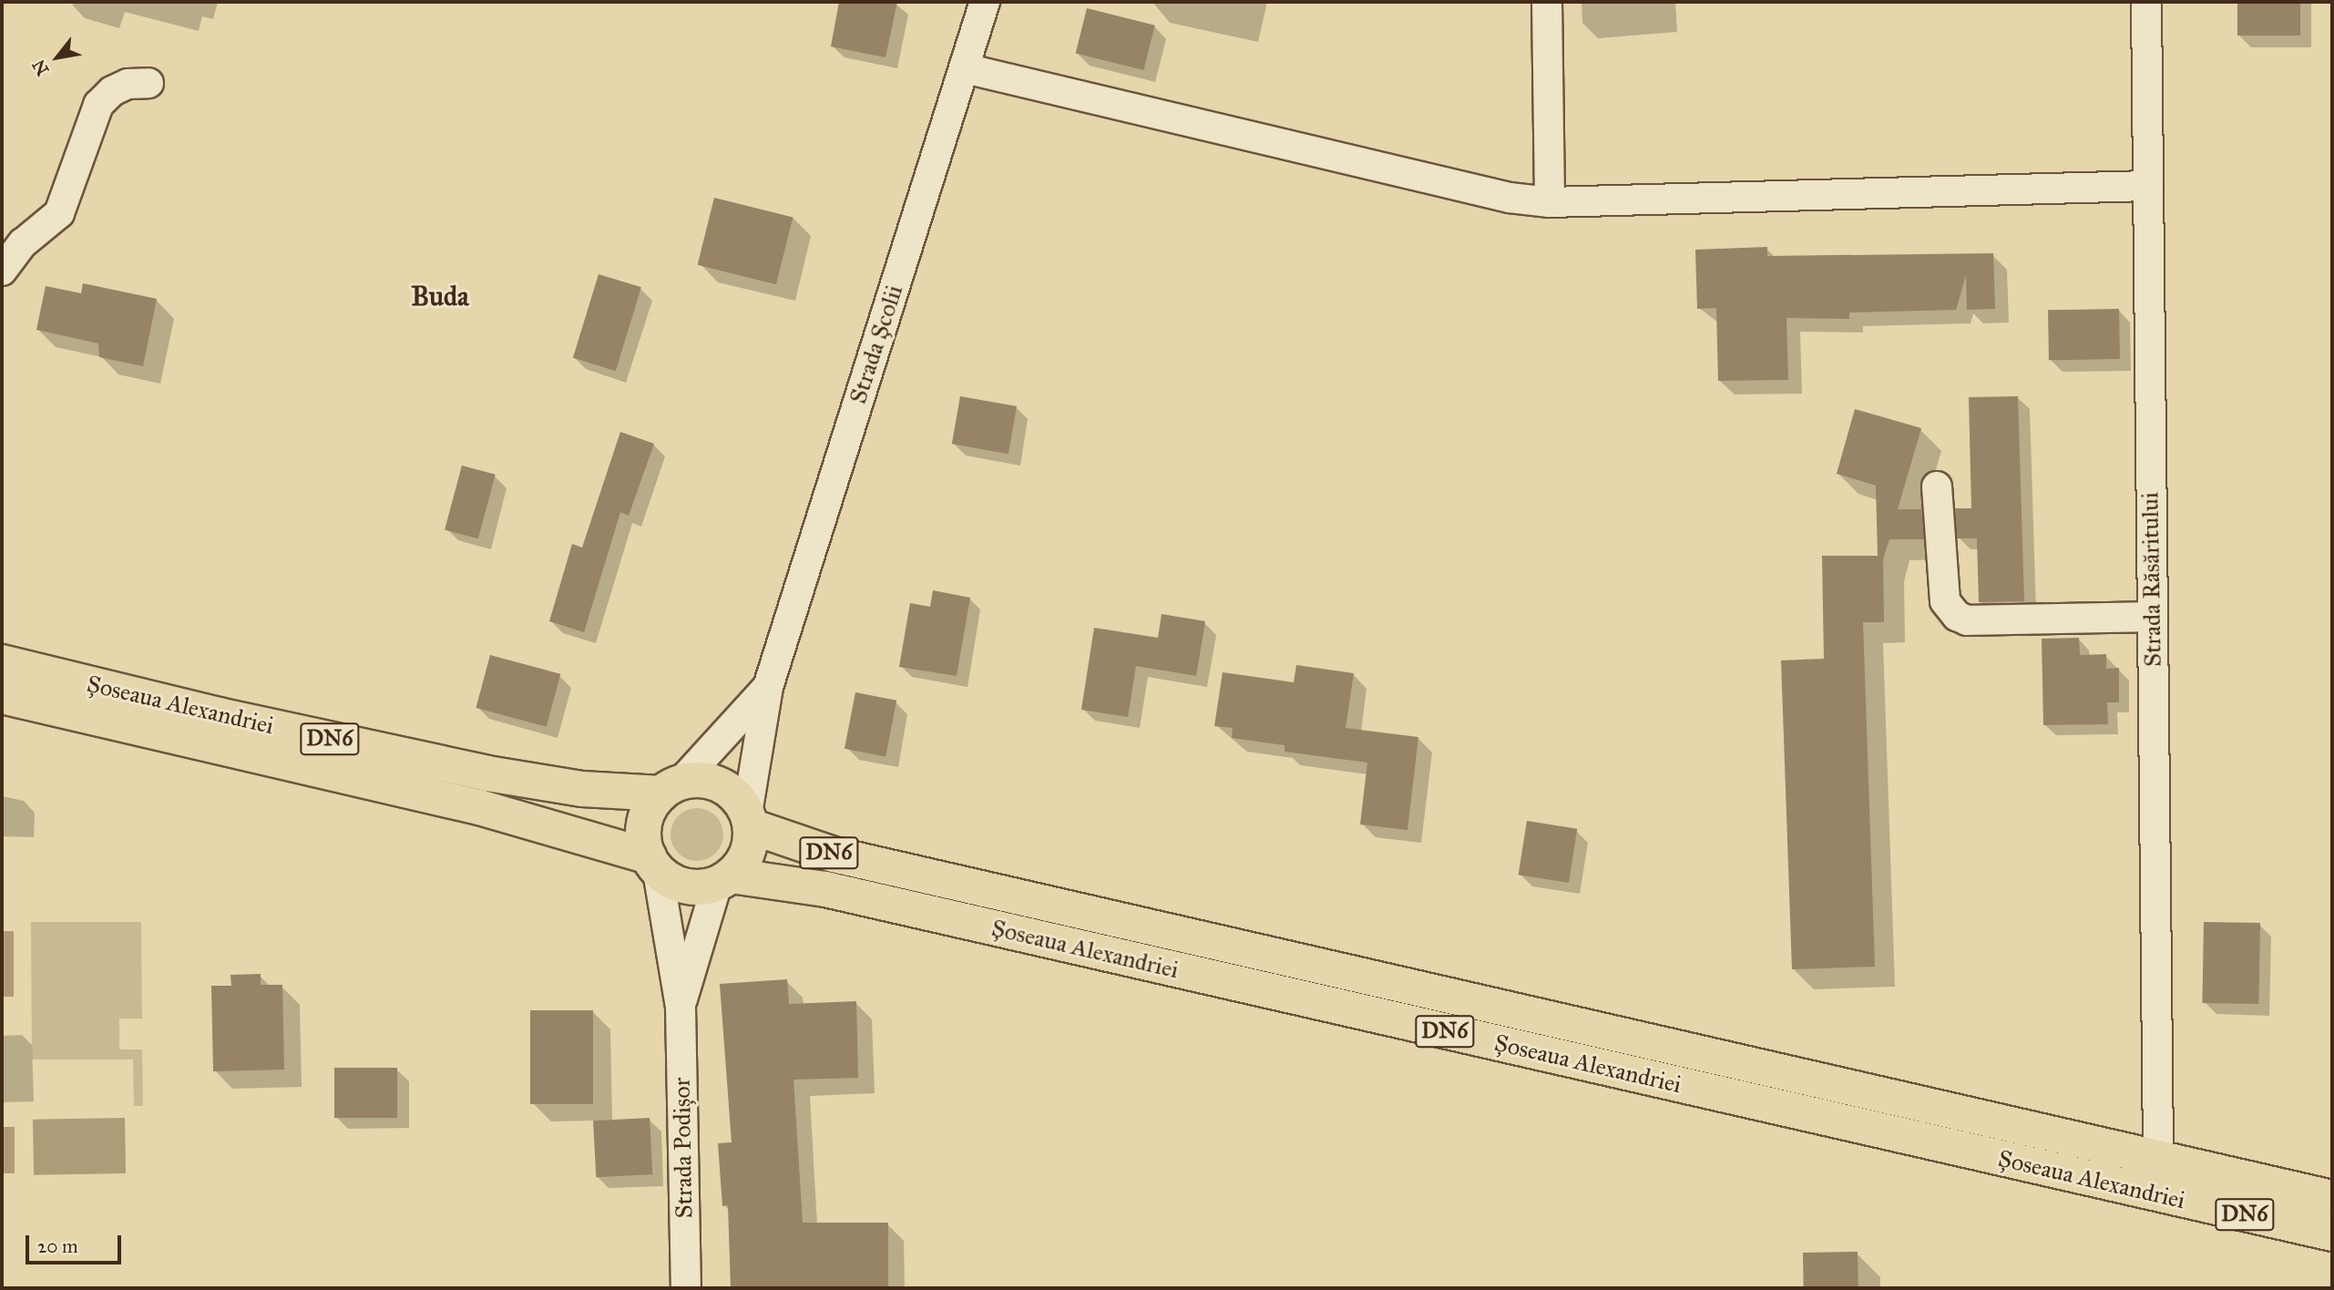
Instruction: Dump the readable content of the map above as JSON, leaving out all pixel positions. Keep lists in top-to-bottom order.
{
  "streets": {
    "highway": ["Șoseaua Alexandriei", "DN6"],
    "street": ["Strada Școlii", "Strada Răsăritului", "Strada Podișor"]
  },
  "crossings": [
    ["Strada Școlii", "Șoseaua Alexandriei"],
    ["Strada Școlii", "Strada Podișor"],
    ["Strada Răsăritului", "Șoseaua Alexandriei"],
    ["Șoseaua Alexandriei", "Strada Podișor"]
  ],
  "districts": ["Buda"],
  "scale_bar": "20 m",
  "north": "bottom left"
}
